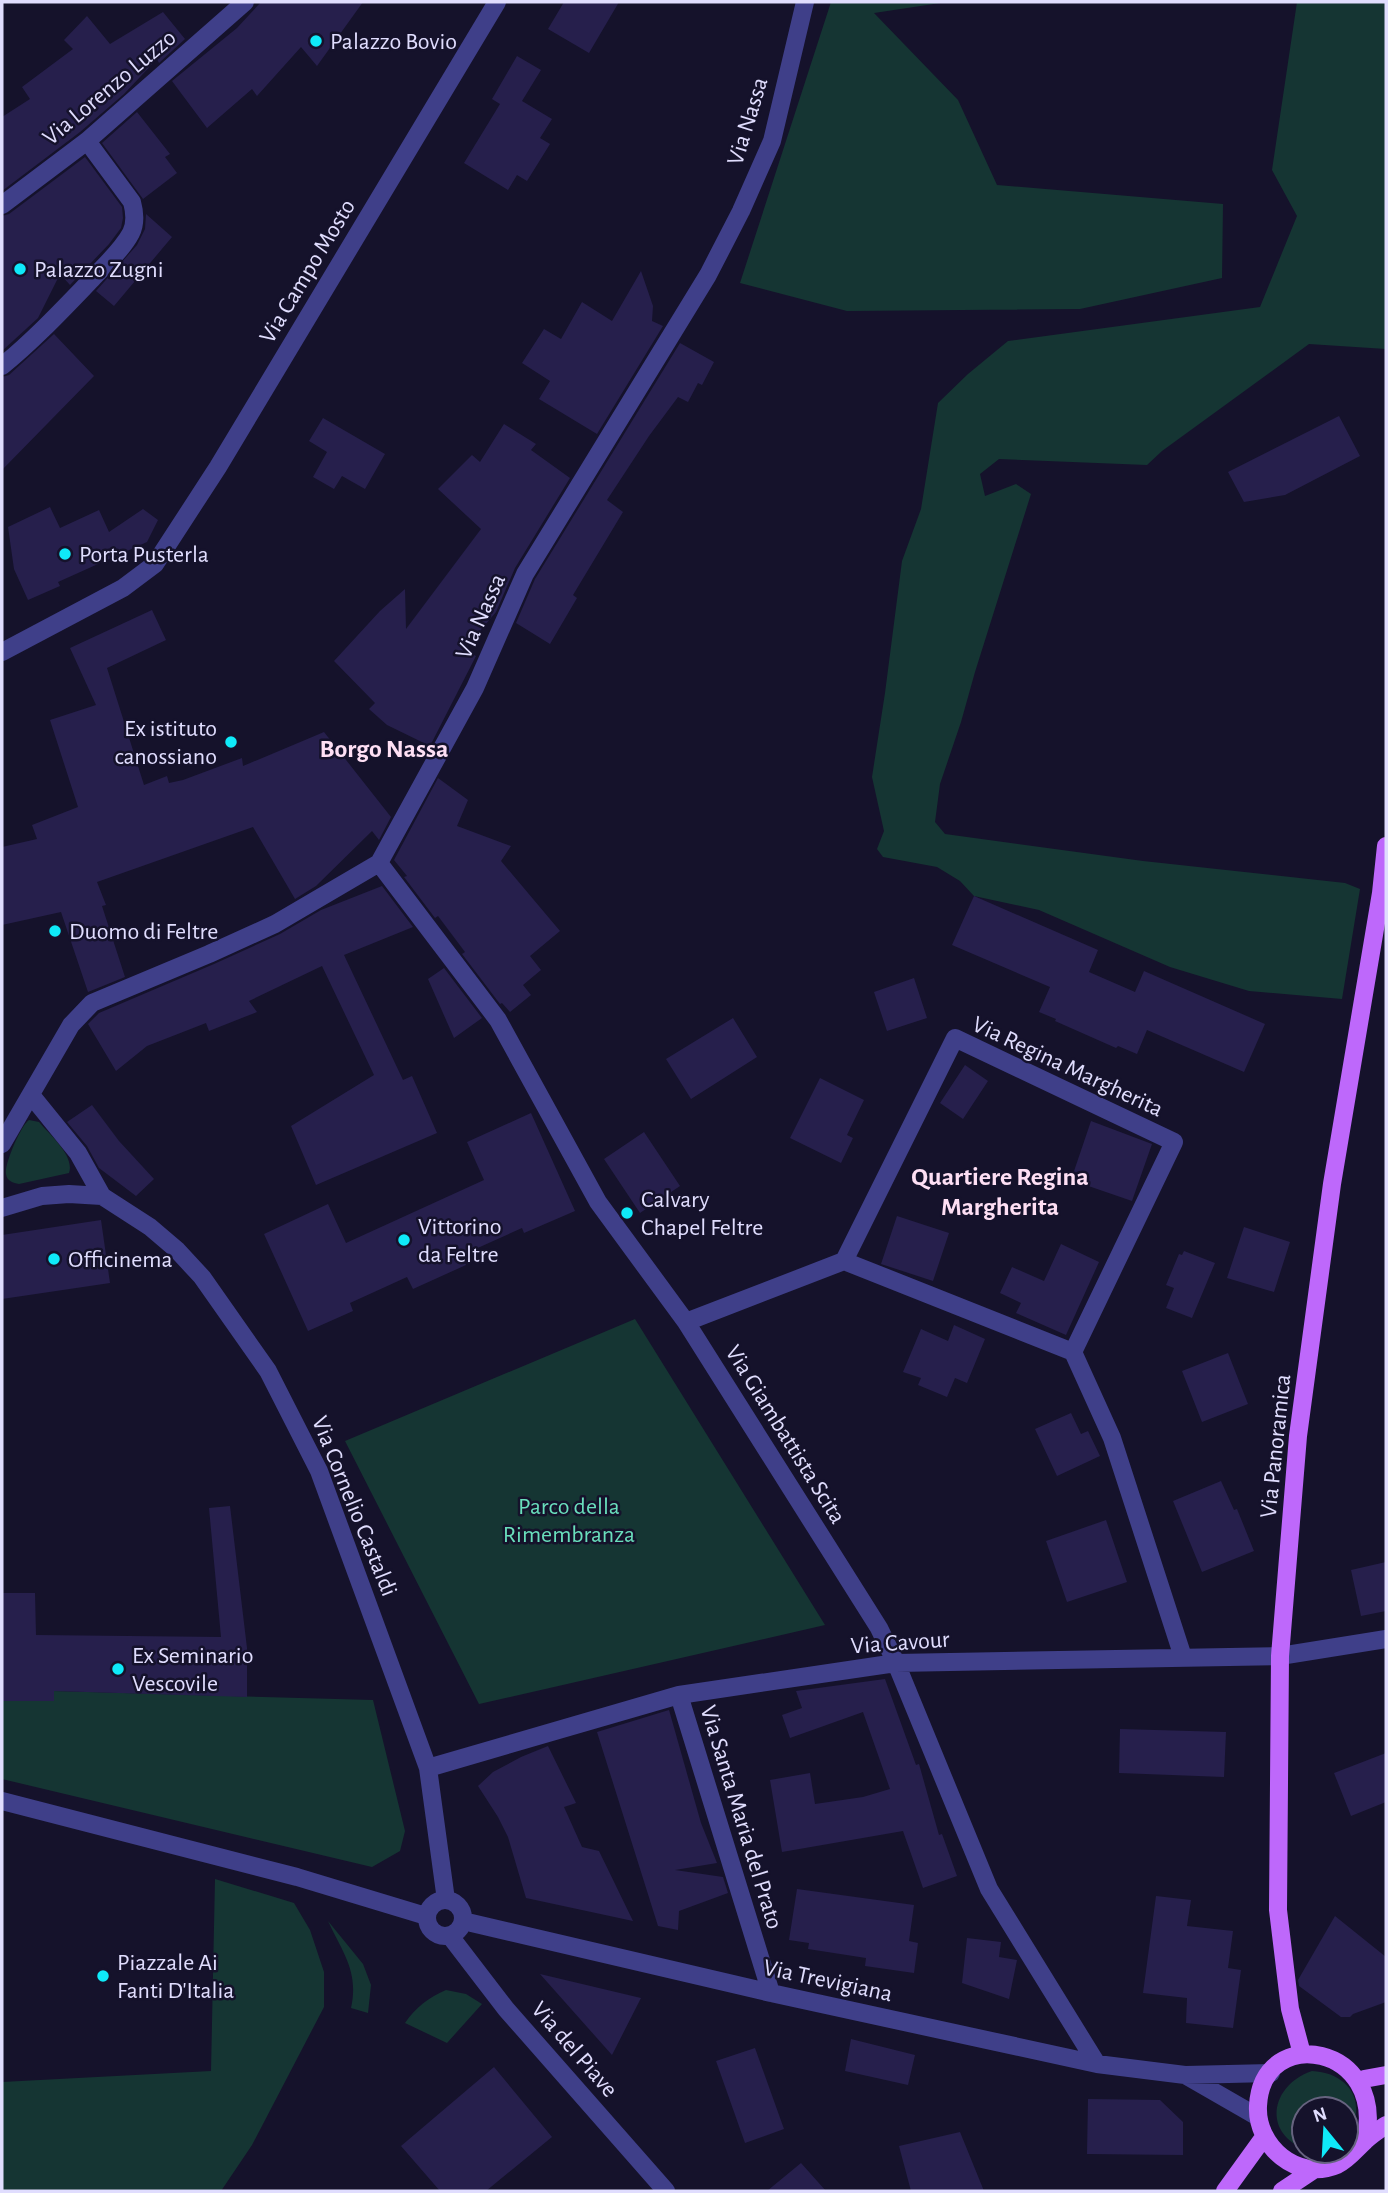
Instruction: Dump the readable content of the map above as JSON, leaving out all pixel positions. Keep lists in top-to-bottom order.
{
  "streets": {
    "main road": ["Via Panoramica"],
    "street": [
      "Via Lorenzo Luzzo",
      "Via Nassa",
      "Via Campo Mosto",
      "Via Regina Margherita",
      "Via Giambattista Scita",
      "Via Cornelio Castaldi",
      "Via Cavour",
      "Via Santa Maria del Prato",
      "Via Trevigiana",
      "Via del Piave"
    ]
  },
  "crossings": [
    ["Via Nassa", "Via Giambattista Scita"],
    ["Via Giambattista Scita", "Via Cavour"],
    ["Via Giambattista Scita", "Via Trevigiana"],
    ["Via Panoramica", "Via Cavour"],
    ["Via Panoramica", "Via Trevigiana"],
    ["Via Cornelio Castaldi", "Via Cavour"],
    ["Via Cornelio Castaldi", "Via Trevigiana"],
    ["Via Cornelio Castaldi", "Via del Piave"],
    ["Via Cavour", "Via Santa Maria del Prato"],
    ["Via Santa Maria del Prato", "Via Trevigiana"],
    ["Via Trevigiana", "Via del Piave"]
  ],
  "districts": ["Borgo Nassa", "Quartiere Regina Margherita"],
  "parks": ["Parco della Rimembranza"],
  "places": [
    "Palazzo Bovio",
    "Palazzo Zugni",
    "Porta Pusterla",
    "Ex istituto canossiano",
    "Duomo di Feltre",
    "Calvary Chapel Feltre",
    "Vittorino da Feltre",
    "Officinema",
    "Ex Seminario Vescovile",
    "Piazzale Ai Fanti D'Italia"
  ],
  "north": "top"
}
